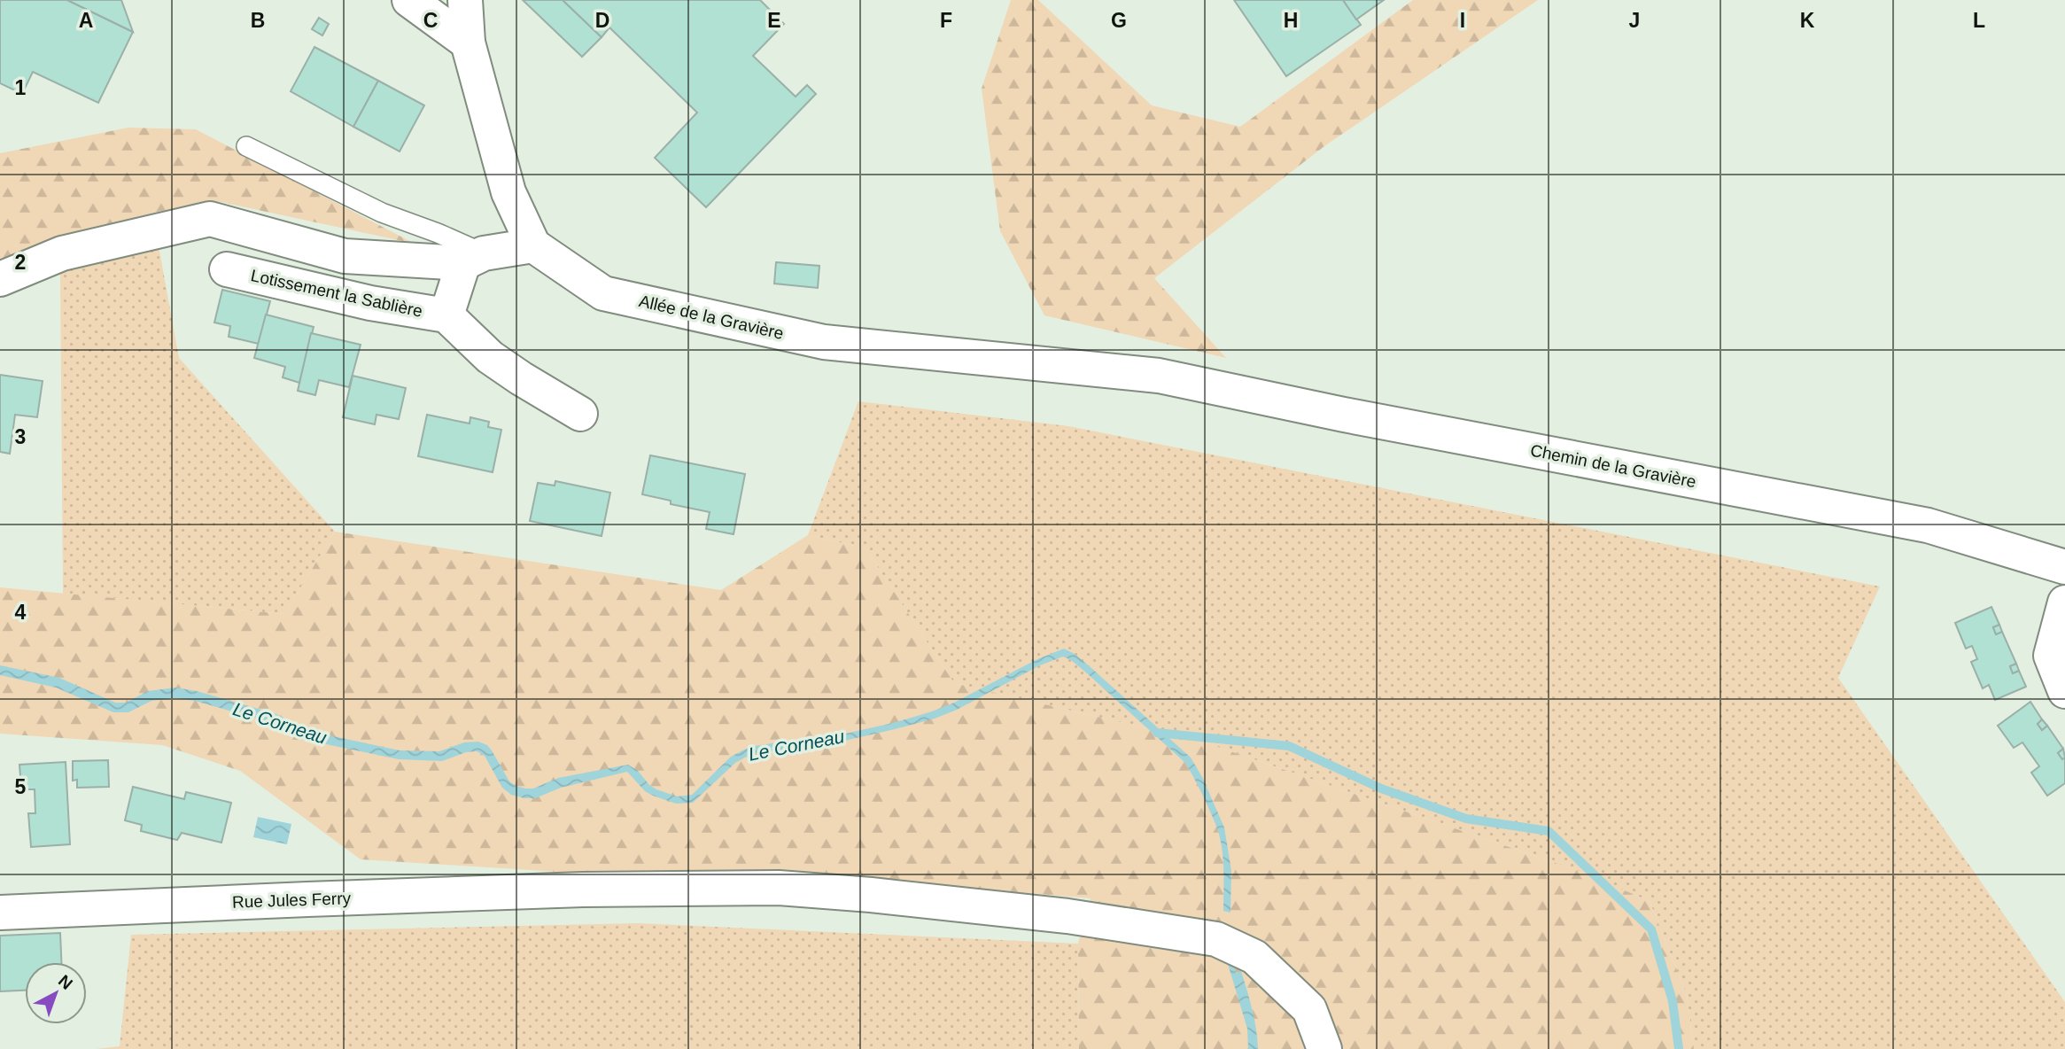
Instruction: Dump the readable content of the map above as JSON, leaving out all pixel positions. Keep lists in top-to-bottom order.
{
  "streets": {
    "street": [
      "Lotissement la Sablière",
      "Allée de la Gravière",
      "Chemin de la Gravière",
      "Rue Jules Ferry"
    ]
  },
  "crossings": [
    ["Allée de la Gravière", "Chemin de la Gravière"]
  ],
  "water": ["Le Corneau"],
  "north": "top right",
  "grid": {
    "columns": [
      "A",
      "B",
      "C",
      "D",
      "E",
      "F",
      "G",
      "H",
      "I",
      "J",
      "K",
      "L"
    ],
    "rows": [
      "1",
      "2",
      "3",
      "4",
      "5"
    ]
  }
}
